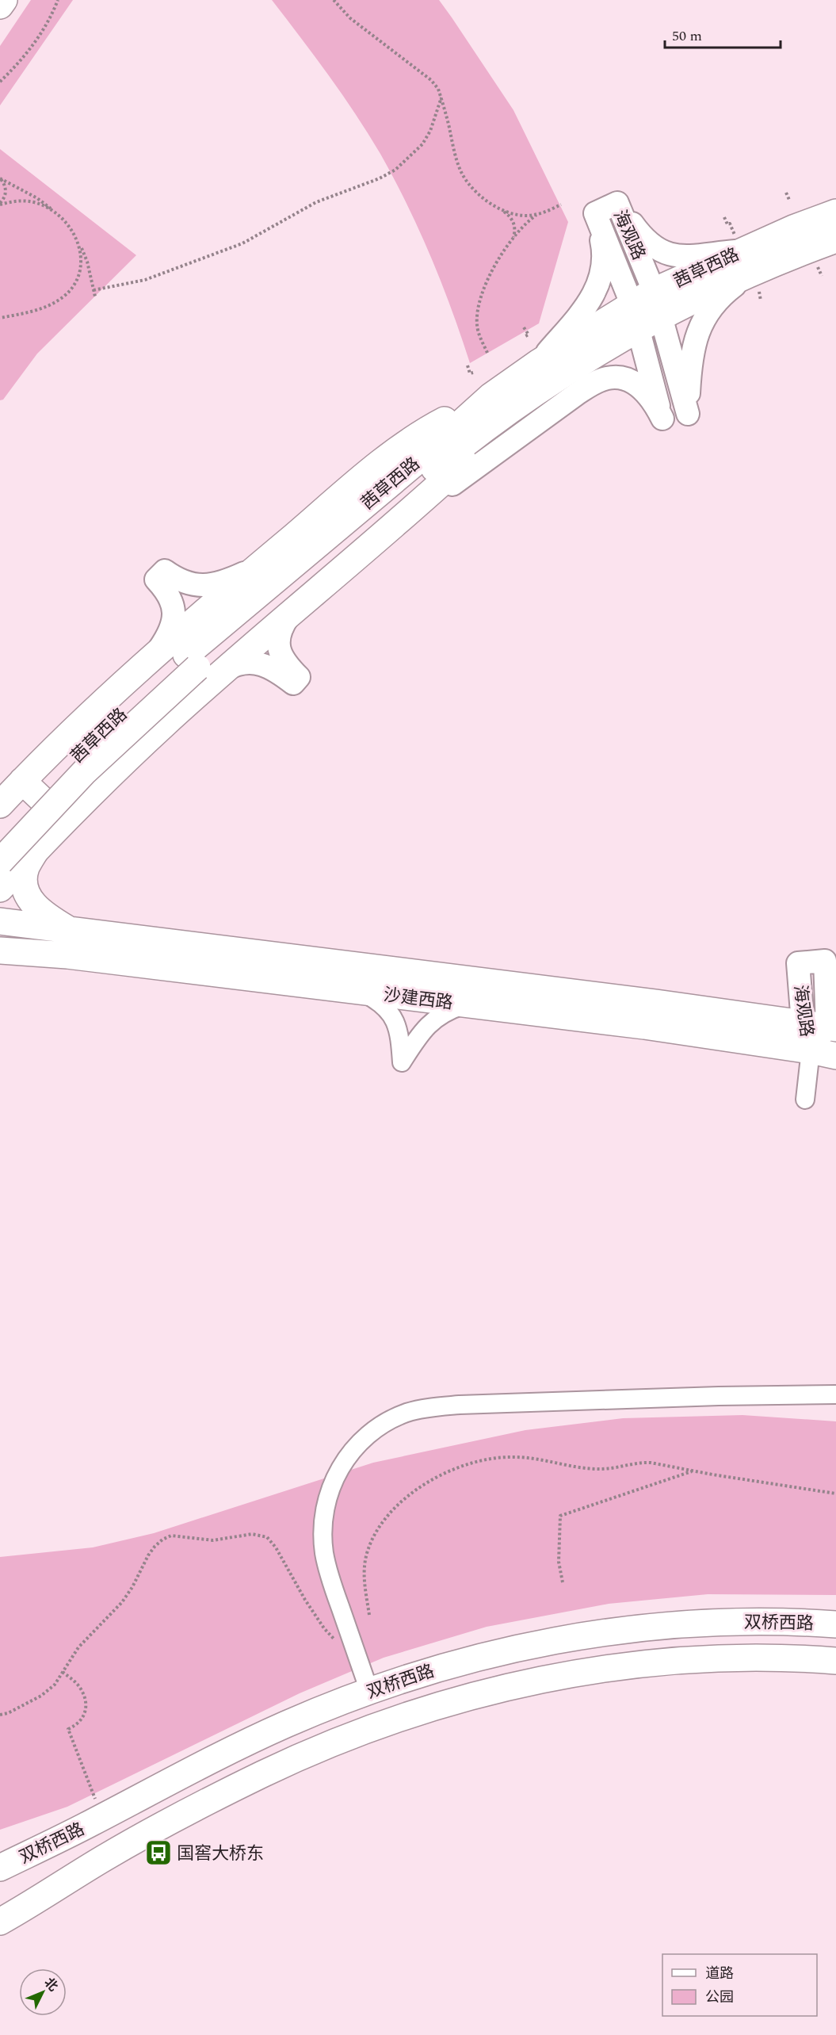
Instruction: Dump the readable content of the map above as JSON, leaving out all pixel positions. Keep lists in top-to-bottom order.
{
  "streets": {
    "main road": ["茜草西路", "沙建西路", "双桥西路"],
    "street": ["海观路"]
  },
  "crossings": [
    ["海观路", "茜草西路"],
    ["海观路", "沙建西路"]
  ],
  "places": {
    "bus stop": ["国窖大桥东"]
  },
  "legend": ["道路", "公园"],
  "scale_bar": "50 m",
  "north": "top right"
}
